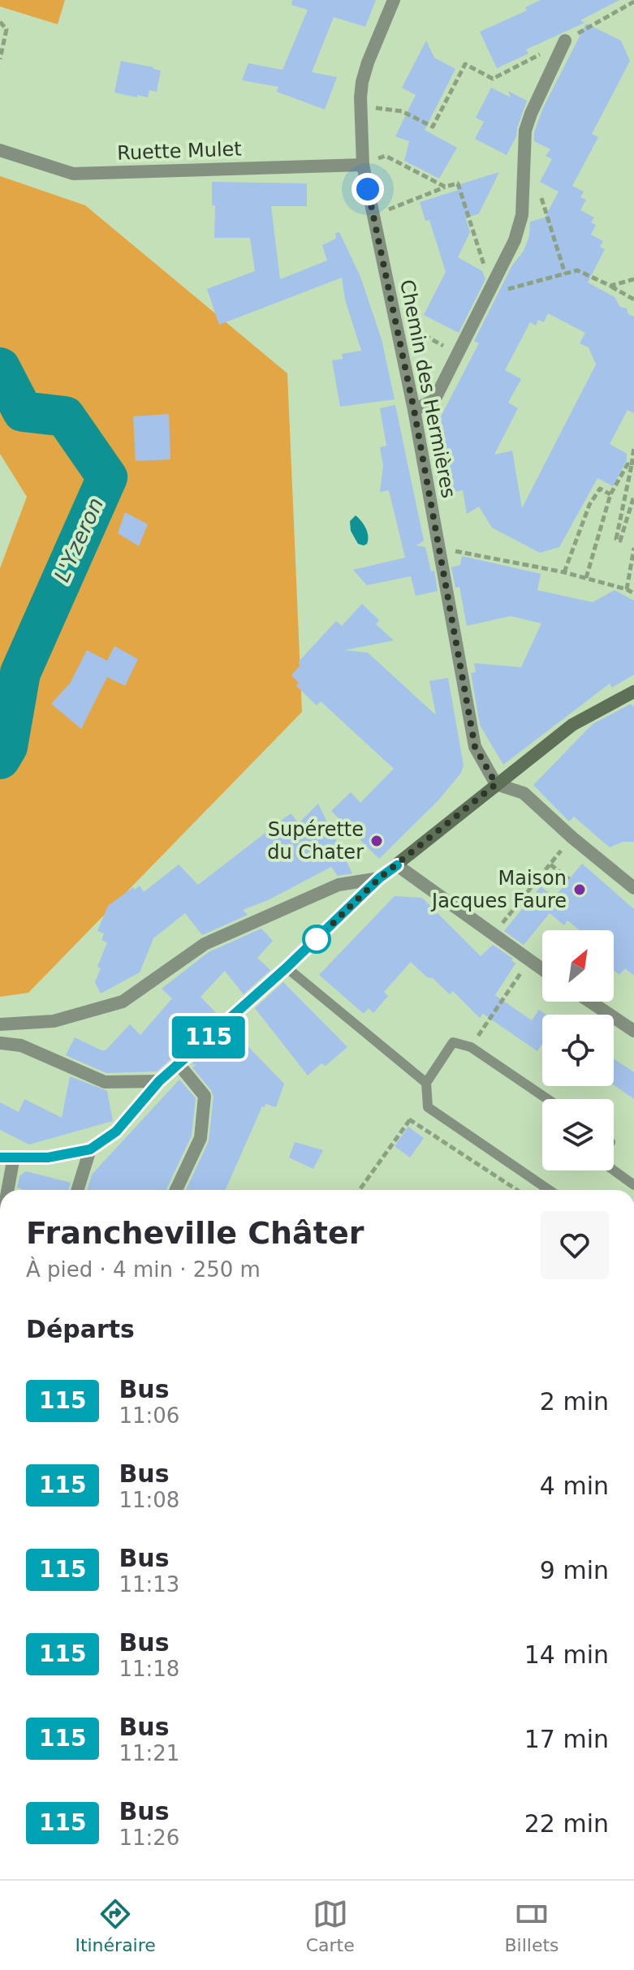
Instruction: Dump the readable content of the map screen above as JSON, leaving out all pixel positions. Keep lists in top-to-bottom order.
{
  "streets": {
    "street": ["Ruette Mulet", "Chemin des Hermières"]
  },
  "crossings": [
    ["Ruette Mulet", "Chemin des Hermières"]
  ],
  "water": ["L'Yzeron"],
  "places": ["Supérette du Chater", "Maison Jacques Faure"],
  "lines": ["bus line 115"],
  "north": "top right",
  "page": {
    "on_map": "115",
    "heading": [
      ["Francheville Châter", "À pied · 4 min · 250 m"],
      "Départs"
    ],
    "list": [
      {
        "mark": "115",
        "name": "Bus",
        "note": "11:06",
        "value": "2 min"
      },
      {
        "mark": "115",
        "name": "Bus",
        "note": "11:08",
        "value": "4 min"
      },
      {
        "mark": "115",
        "name": "Bus",
        "note": "11:13",
        "value": "9 min"
      },
      {
        "mark": "115",
        "name": "Bus",
        "note": "11:18",
        "value": "14 min"
      },
      {
        "mark": "115",
        "name": "Bus",
        "note": "11:21",
        "value": "17 min"
      },
      {
        "mark": "115",
        "name": "Bus",
        "note": "11:26",
        "value": "22 min"
      }
    ],
    "tabs": ["Itinéraire", "Carte", "Billets"]
  }
}
